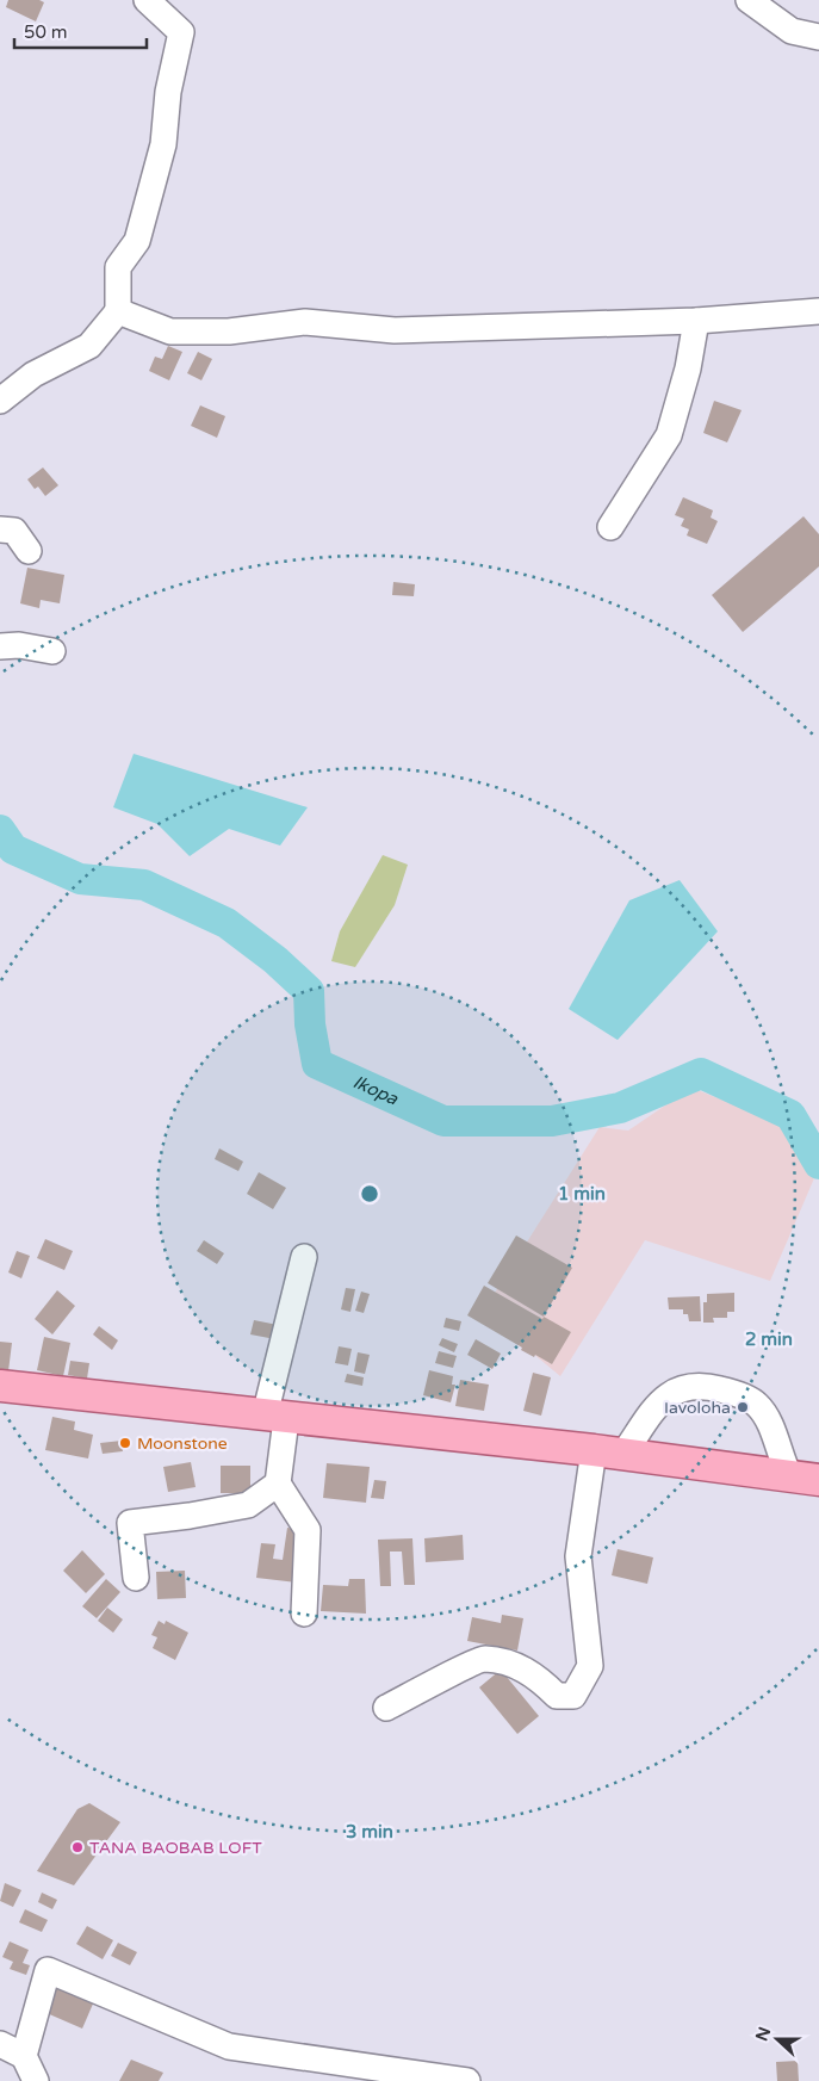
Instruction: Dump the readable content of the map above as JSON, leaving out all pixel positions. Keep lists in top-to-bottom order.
{
  "water": ["Ikopa"],
  "places": ["Iavoloha", "Moonstone", "TANA BAOBAB LOFT"],
  "scale_bar": "50 m",
  "north": "left",
  "rings": ["1 min", "2 min", "3 min"]
}
